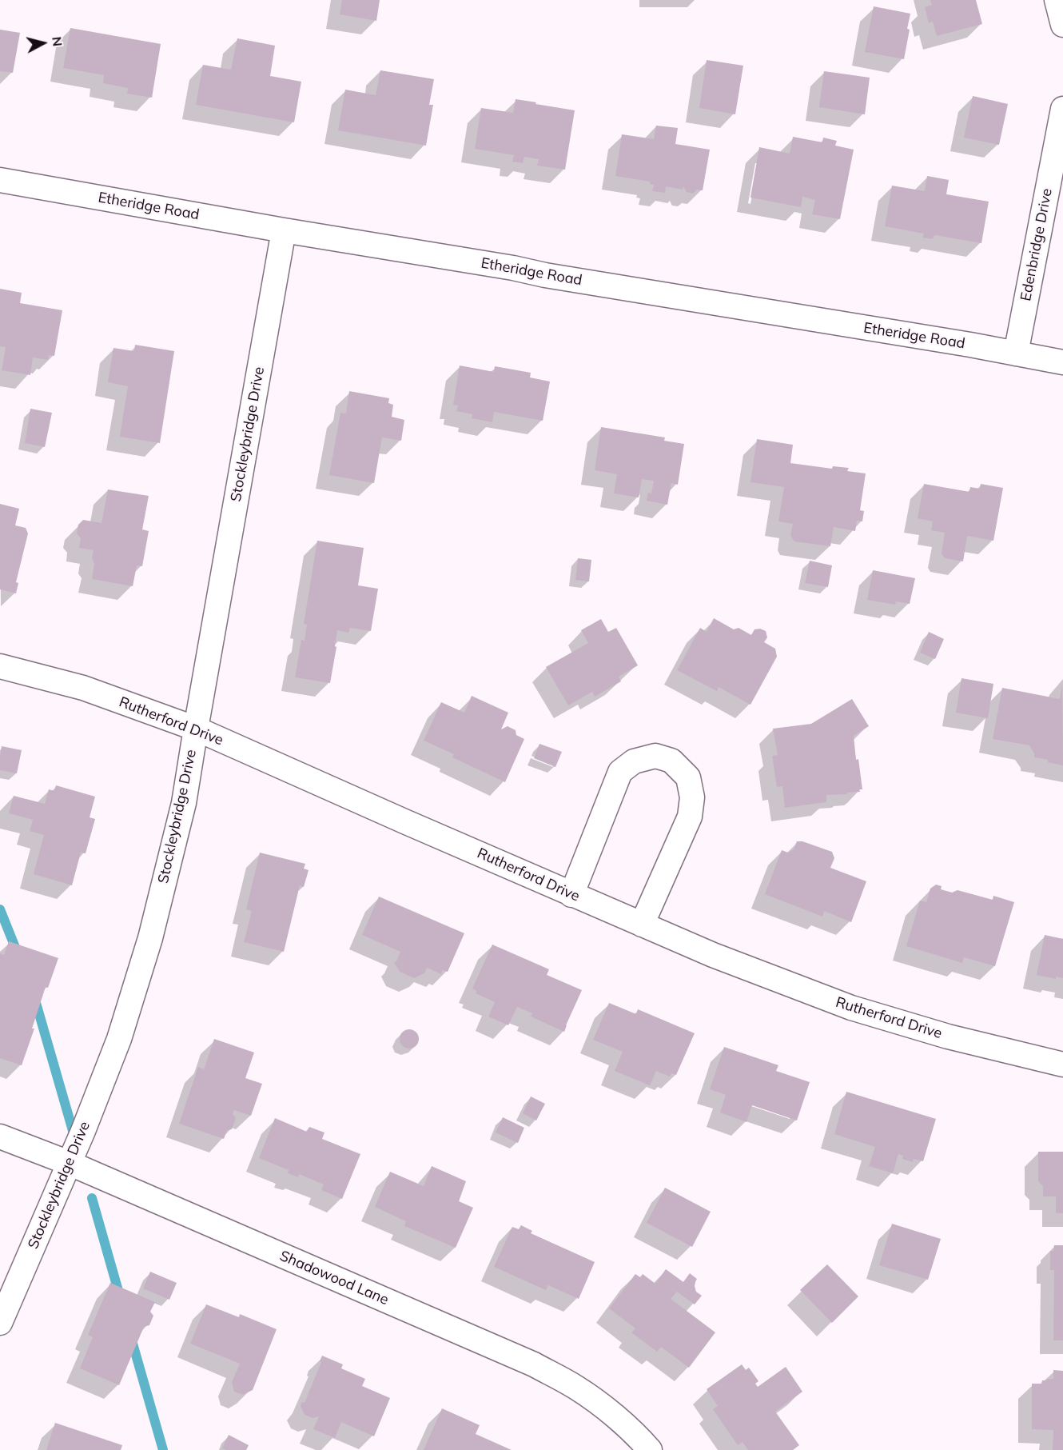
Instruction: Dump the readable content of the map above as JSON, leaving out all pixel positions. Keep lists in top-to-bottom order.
{
  "streets": {
    "street": [
      "Etheridge Road",
      "Edenbridge Drive",
      "Stockleybridge Drive",
      "Rutherford Drive",
      "Shadowood Lane"
    ]
  },
  "crossings": [
    ["Etheridge Road", "Edenbridge Drive"],
    ["Etheridge Road", "Stockleybridge Drive"],
    ["Stockleybridge Drive", "Rutherford Drive"],
    ["Stockleybridge Drive", "Shadowood Lane"]
  ],
  "north": "right"
}
